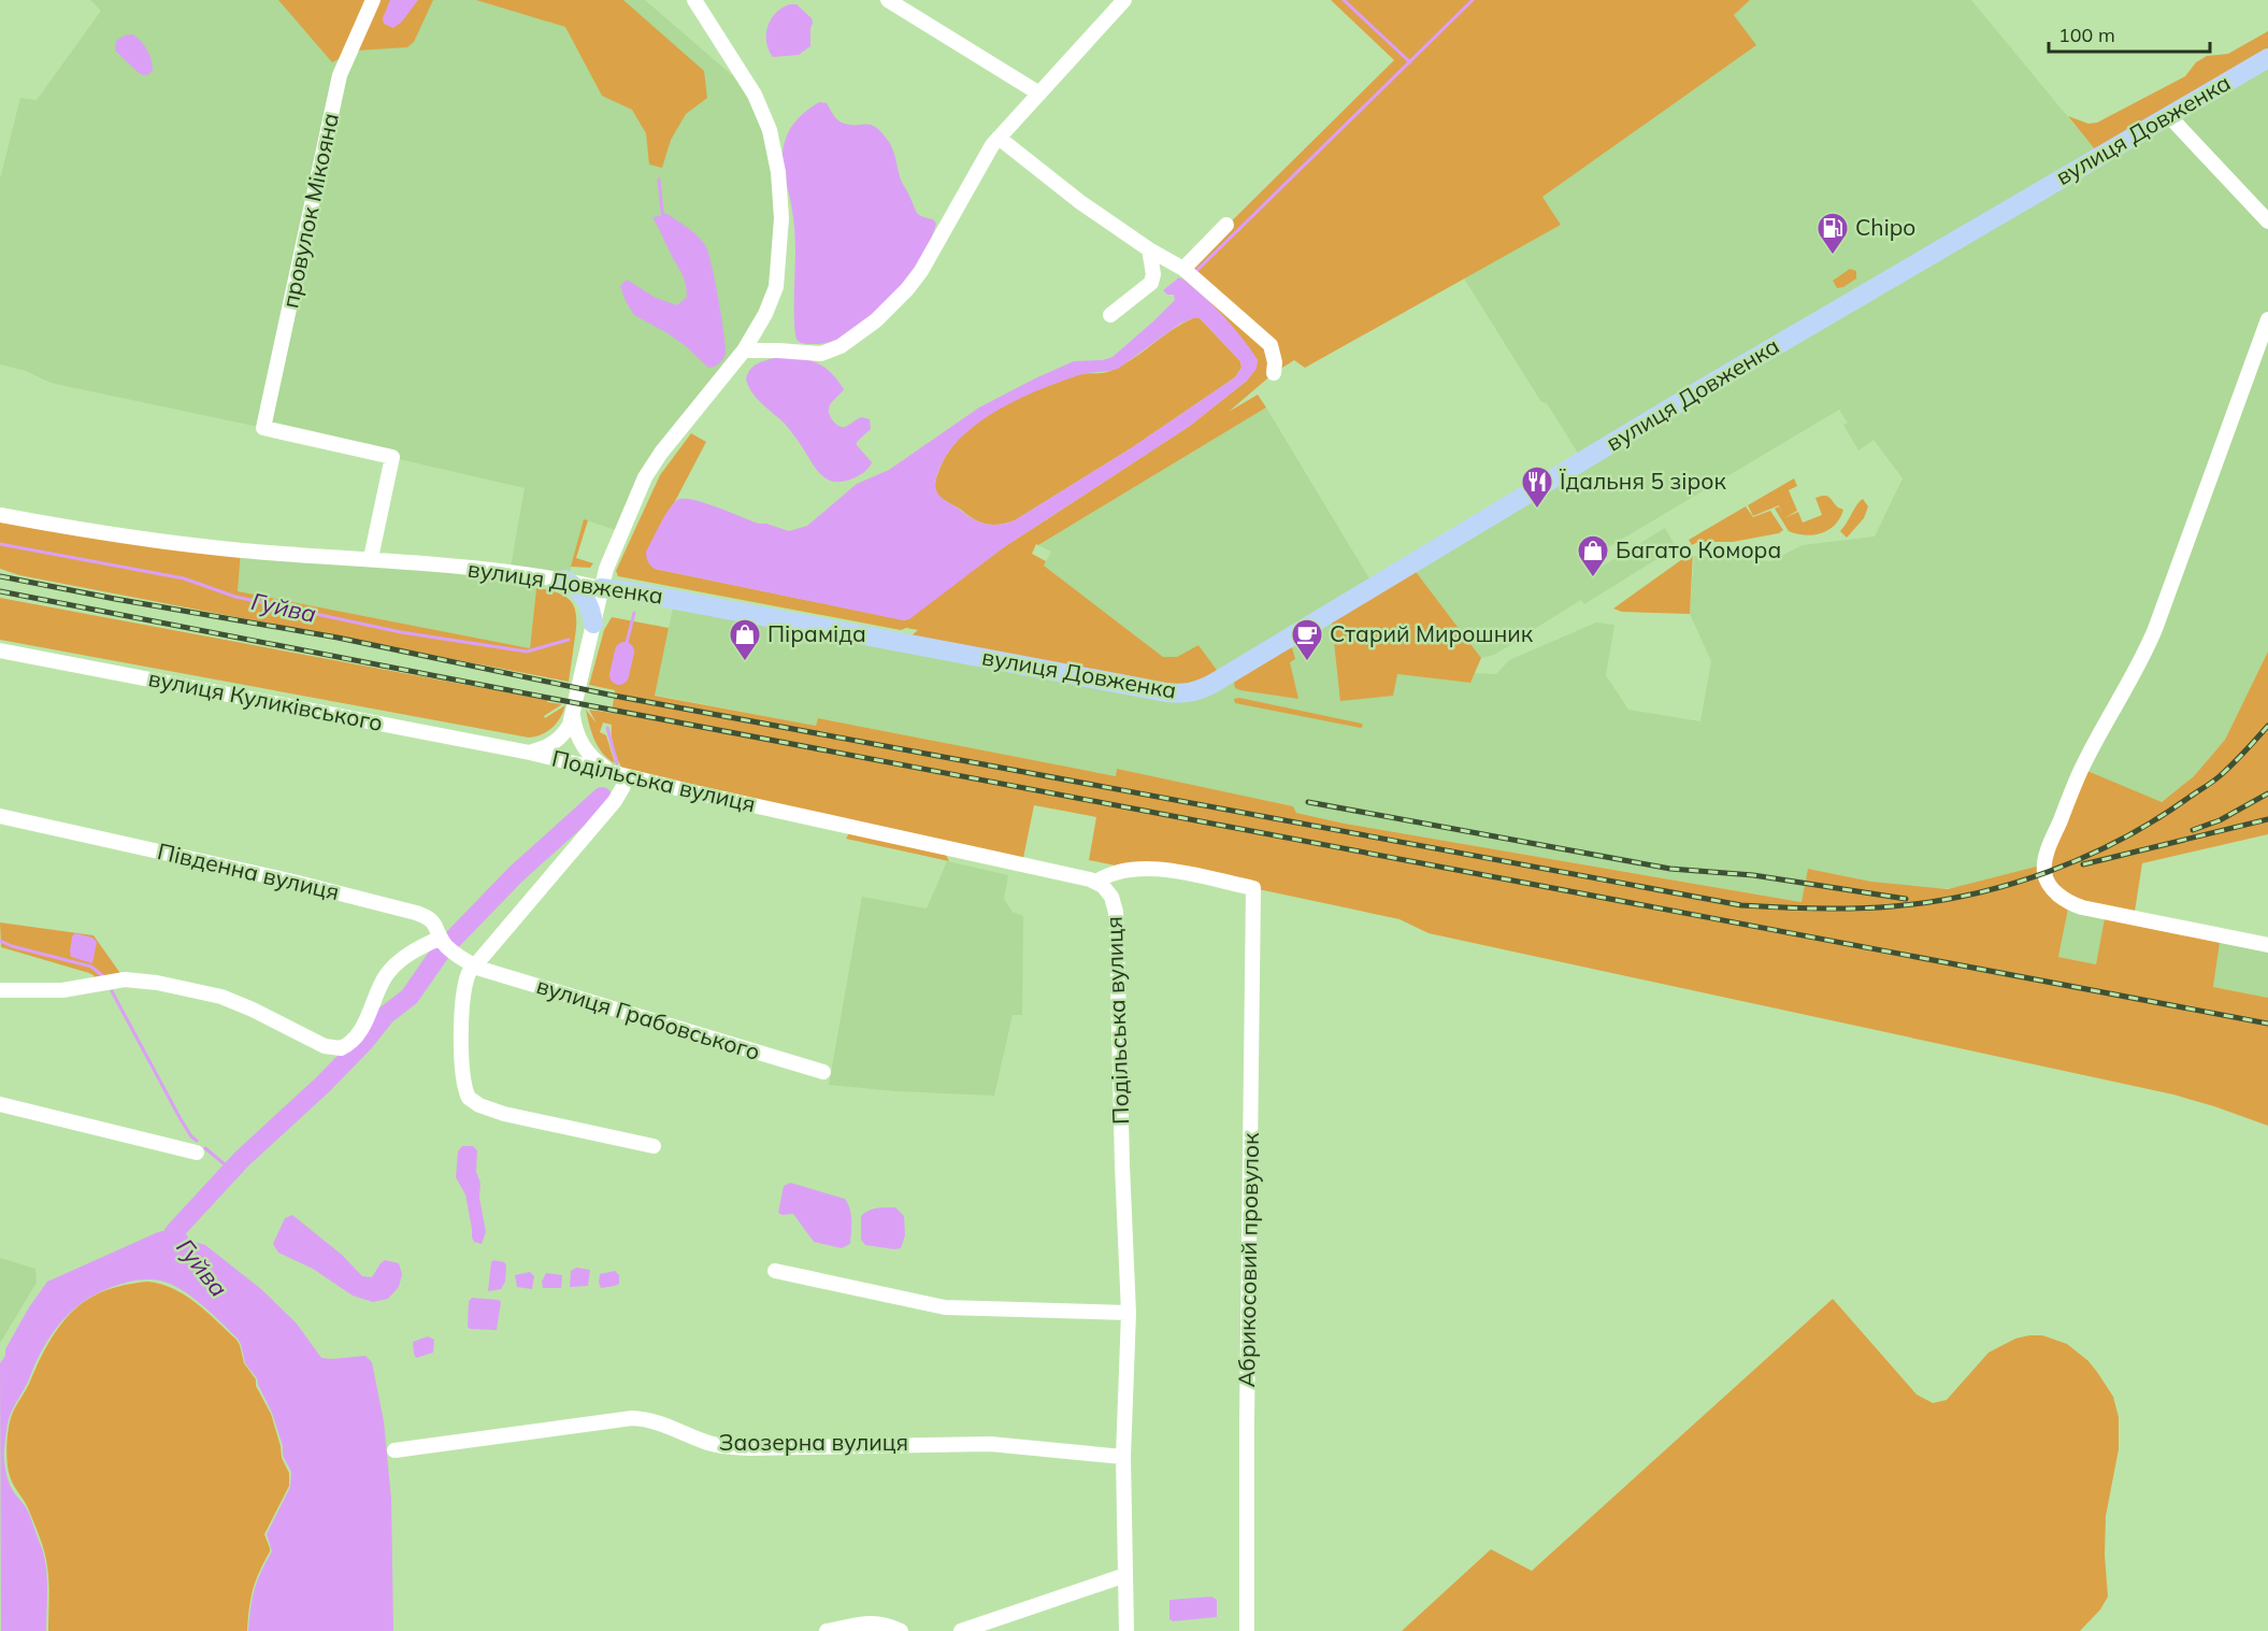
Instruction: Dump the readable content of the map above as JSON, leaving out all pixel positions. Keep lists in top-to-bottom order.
{
  "streets": {
    "main road": ["вулиця Довженка"],
    "street": [
      "провулок Мікояна",
      "вулиця Куликівського",
      "Подільська вулиця",
      "Південна вулиця",
      "вулиця Грабовського",
      "Абрикосовий провулок",
      "Заозерна вулиця"
    ]
  },
  "crossings": [
    ["вулиця Довженка", "провулок Мікояна"],
    ["вулиця Куликівського", "Подільська вулиця"],
    ["Подільська вулиця", "Абрикосовий провулок"],
    ["Подільська вулиця", "Заозерна вулиця"],
    ["Південна вулиця", "вулиця Грабовського"]
  ],
  "water": ["Гуйва"],
  "places": {
    "fuel station": ["Chipo"],
    "restaurant": ["Їдальня 5 зірок"],
    "shop": ["Багато Комора", "Піраміда"],
    "cafe": ["Старий Мирошник"]
  },
  "scale_bar": "100 m"
}
